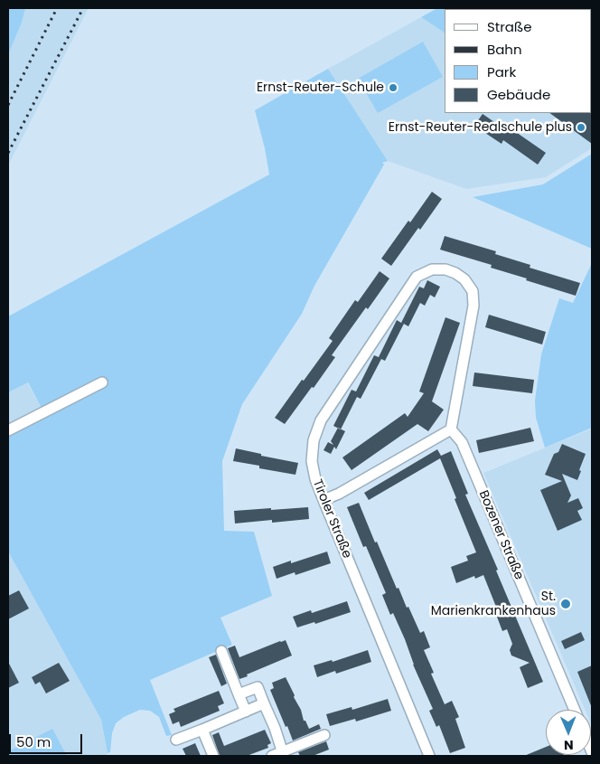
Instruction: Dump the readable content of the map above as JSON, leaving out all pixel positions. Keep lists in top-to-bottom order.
{
  "streets": {
    "street": ["Tiroler Straße", "Bozener Straße"]
  },
  "crossings": [
    ["Tiroler Straße", "Bozener Straße"]
  ],
  "places": ["Ernst-Reuter-Schule", "Ernst-Reuter-Realschule plus", "St. Marienkrankenhaus"],
  "legend": [
    "Straße",
    "Bahn",
    "Park",
    "Gebäude"
  ],
  "scale_bar": "50 m",
  "north": "bottom"
}
